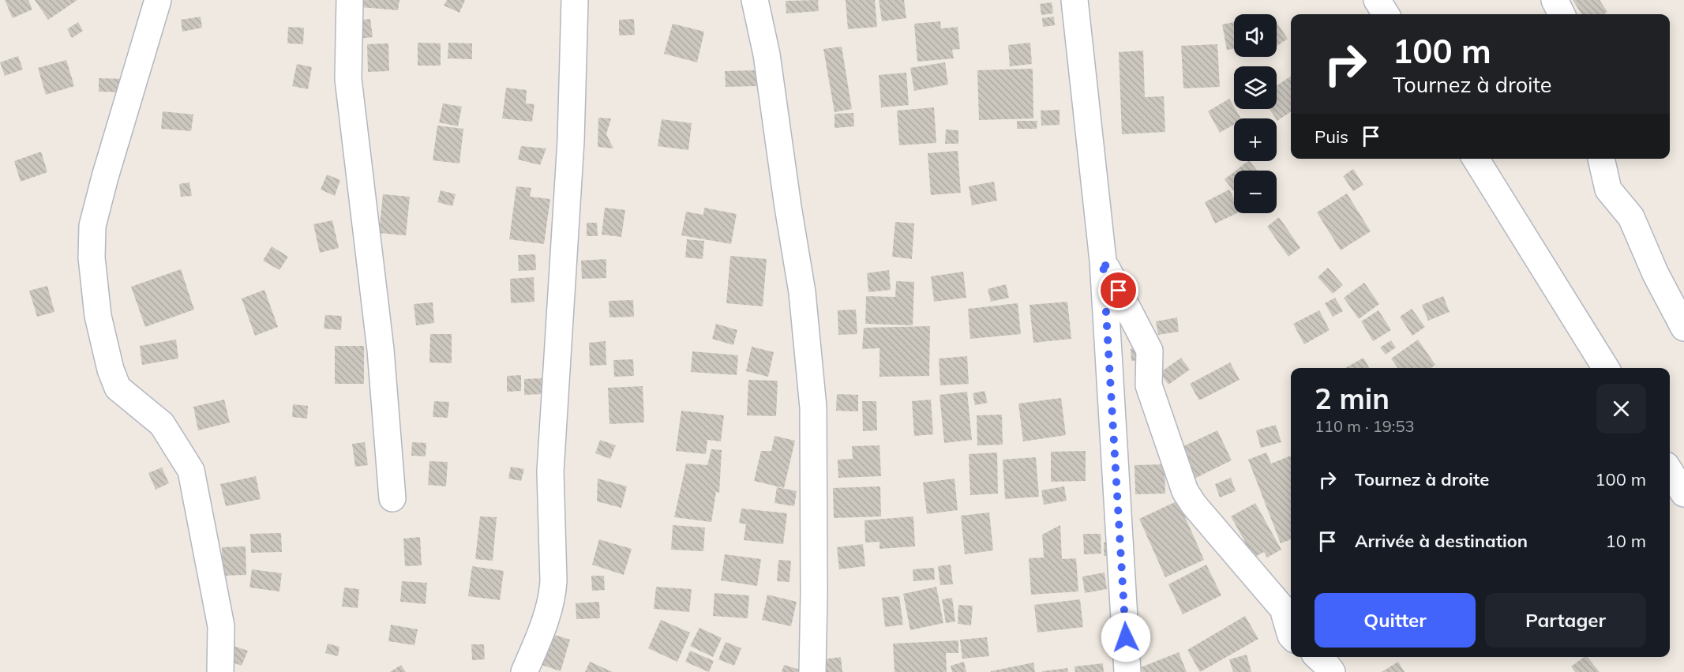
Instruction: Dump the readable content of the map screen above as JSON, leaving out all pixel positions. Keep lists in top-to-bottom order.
{
  "page": {
    "map_buttons": ["+", "−"],
    "turn": ["100 m", "Tournez à droite"],
    "then": "Puis",
    "heading": ["2 min", "110 m · 19:53"],
    "list": [
      {
        "name": "Tournez à droite",
        "value": "100 m"
      },
      {
        "name": "Arrivée à destination",
        "value": "10 m"
      }
    ],
    "buttons": ["Quitter", "Partager"]
  }
}
